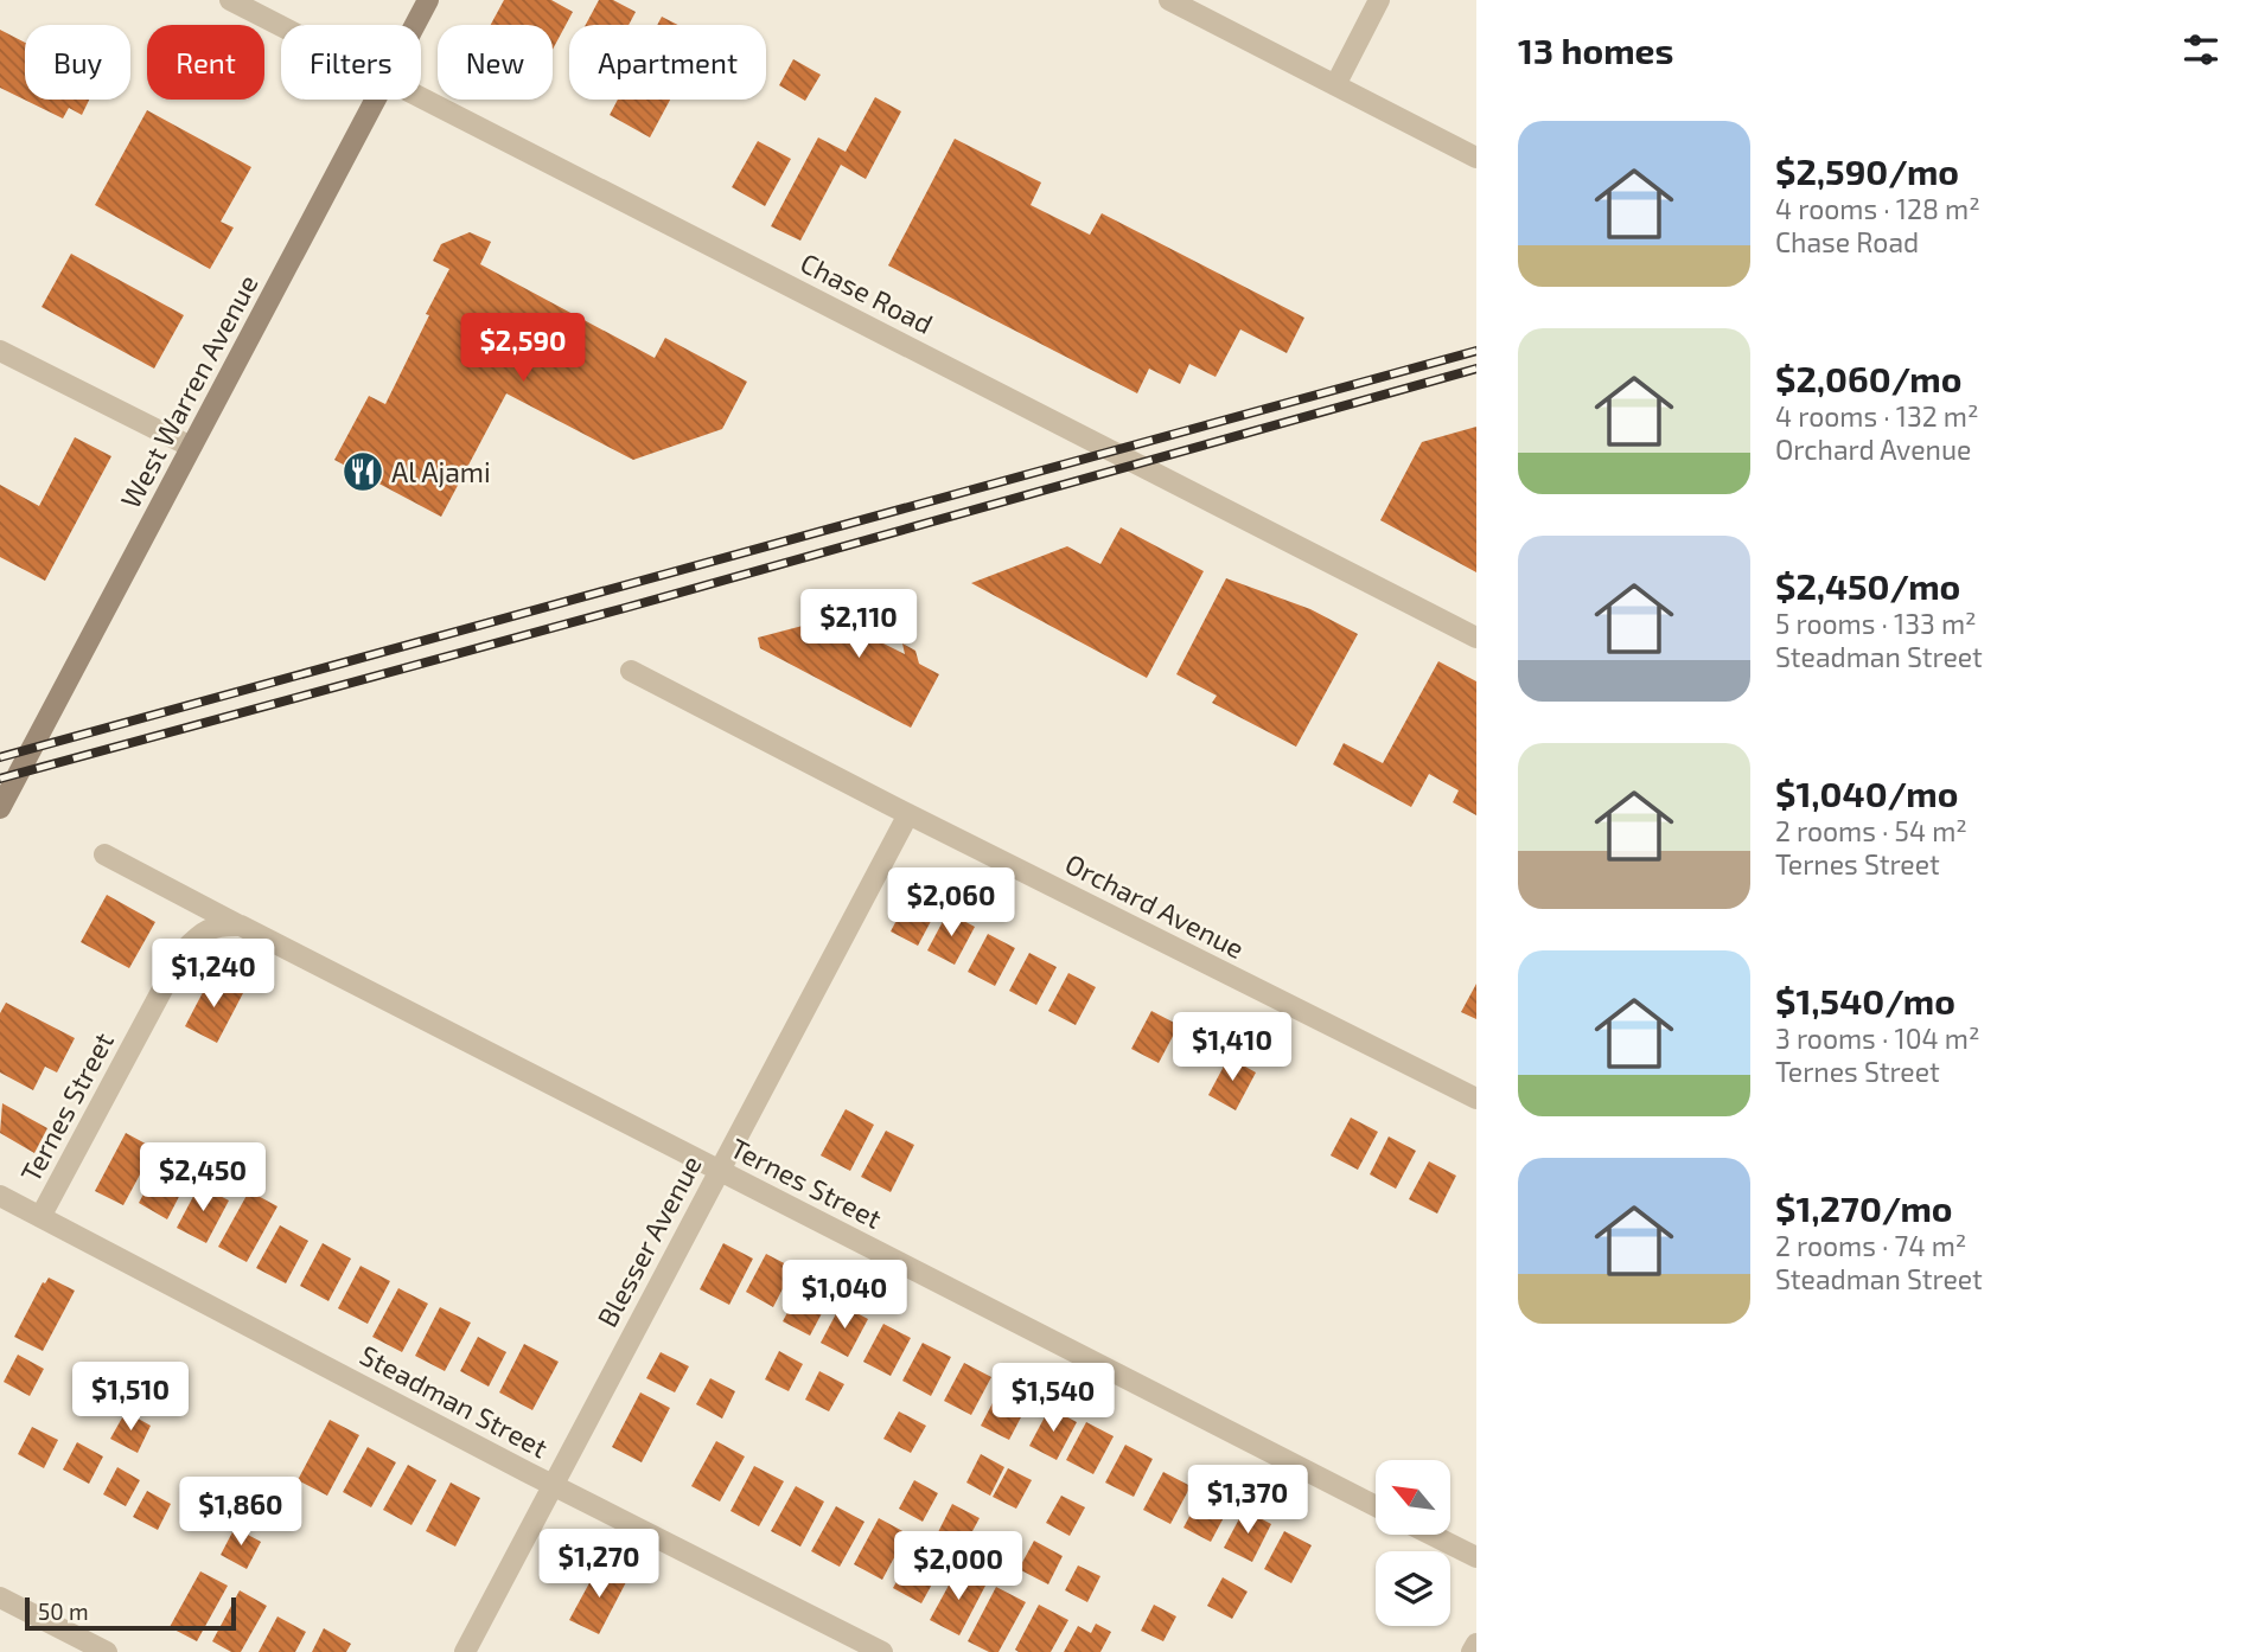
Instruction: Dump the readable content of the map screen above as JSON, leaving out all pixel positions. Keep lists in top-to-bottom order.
{
  "streets": {
    "main road": ["West Warren Avenue"],
    "street": [
      "Chase Road",
      "Orchard Avenue",
      "Ternes Street",
      "Blesser Avenue",
      "Steadman Street"
    ]
  },
  "crossings": [
    ["Orchard Avenue", "Blesser Avenue"],
    ["Ternes Street", "Blesser Avenue"],
    ["Ternes Street", "Steadman Street"],
    ["Blesser Avenue", "Steadman Street"]
  ],
  "places": {
    "restaurant": ["Al Ajami"]
  },
  "scale_bar": "50 m",
  "north": "top left",
  "page": {
    "heading": "13 homes",
    "chip": [
      "Buy",
      "Rent",
      "Filters",
      "New",
      "Apartment"
    ],
    "list": [
      {
        "name": "$2,590/mo",
        "note": "4 rooms · 128 m² · Chase Road"
      },
      {
        "name": "$2,060/mo",
        "note": "4 rooms · 132 m² · Orchard Avenue"
      },
      {
        "name": "$2,450/mo",
        "note": "5 rooms · 133 m² · Steadman Street"
      },
      {
        "name": "$1,040/mo",
        "note": "2 rooms · 54 m² · Ternes Street"
      },
      {
        "name": "$1,540/mo",
        "note": "3 rooms · 104 m² · Ternes Street"
      },
      {
        "name": "$1,270/mo",
        "note": "2 rooms · 74 m² · Steadman Street"
      }
    ],
    "price": [
      "$2,590",
      "$2,110",
      "$2,060",
      "$1,240",
      "$1,410",
      "$2,450",
      "$1,040",
      "$1,510",
      "$1,540",
      "$1,370",
      "$1,860",
      "$1,270",
      "$2,000"
    ],
    "scale": "50 m"
  }
}
